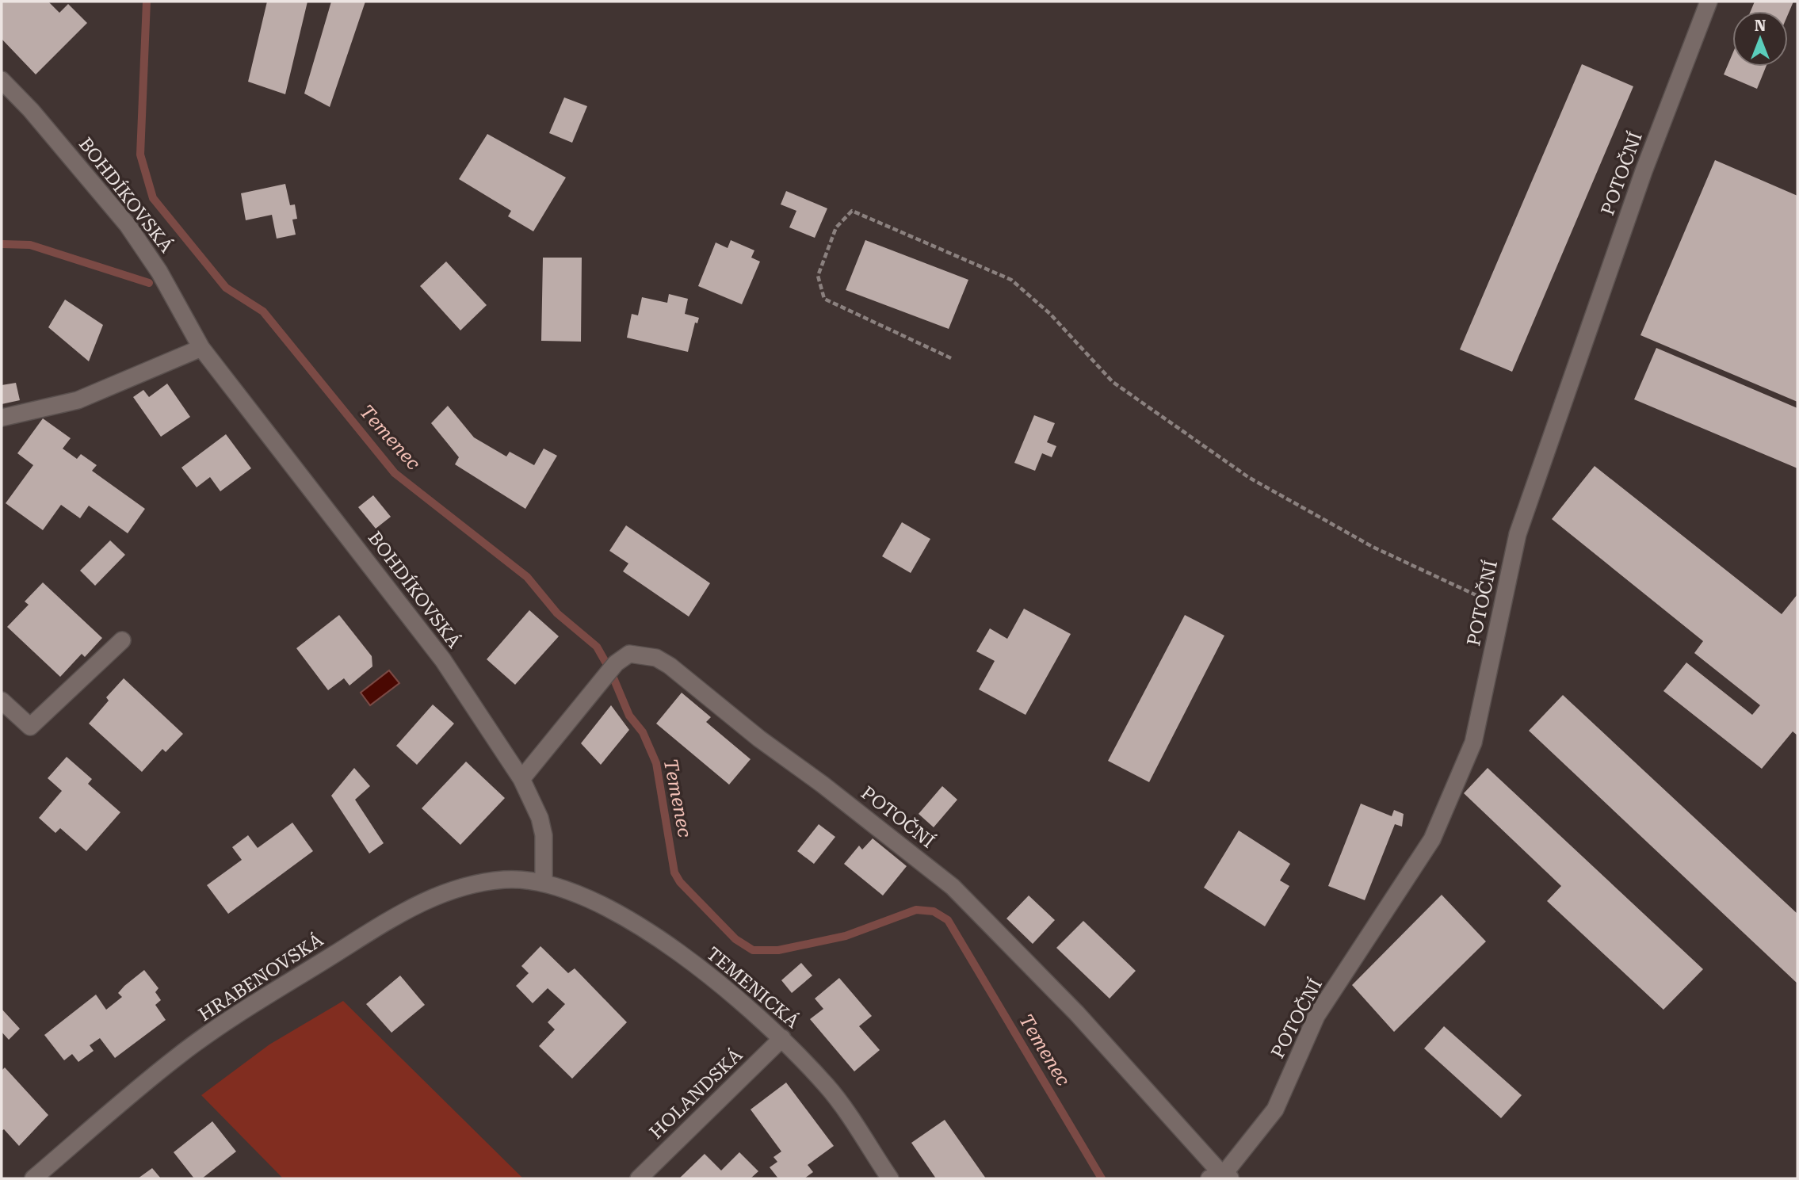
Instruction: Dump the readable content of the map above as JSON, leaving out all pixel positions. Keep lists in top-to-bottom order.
{
  "streets": {
    "street": [
      "POTOČNÍ",
      "BOHDÍKOVSKÁ",
      "HRABENOVSKÁ",
      "TEMENICKÁ",
      "HOLANDSKÁ"
    ]
  },
  "crossings": [
    ["POTOČNÍ", "BOHDÍKOVSKÁ"],
    ["BOHDÍKOVSKÁ", "HRABENOVSKÁ"],
    ["BOHDÍKOVSKÁ", "TEMENICKÁ"],
    ["HRABENOVSKÁ", "TEMENICKÁ"],
    ["TEMENICKÁ", "HOLANDSKÁ"]
  ],
  "water": ["Temenec"],
  "north": "top"
}
